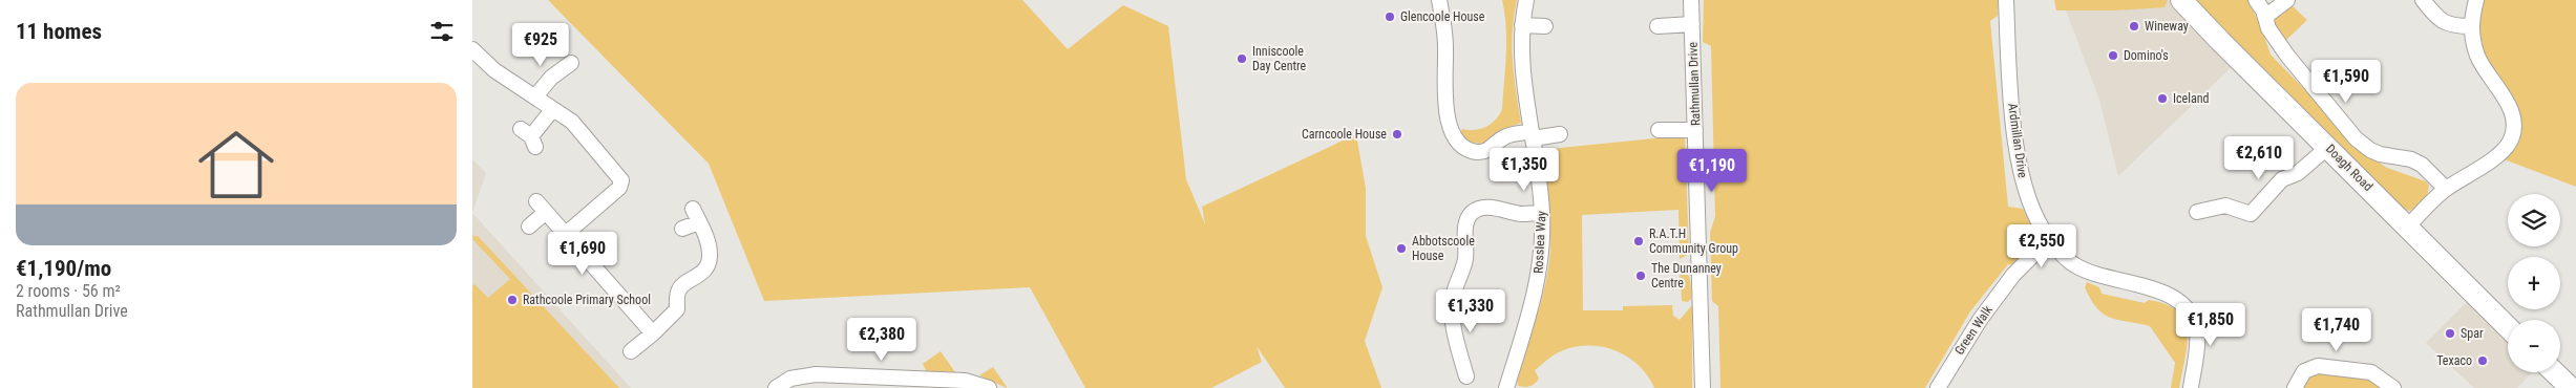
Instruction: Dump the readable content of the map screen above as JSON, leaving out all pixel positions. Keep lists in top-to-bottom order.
{
  "streets": {
    "main road": ["Doagh Road"],
    "street": [
      "Rathmullan Drive",
      "Ardmillan Drive",
      "Rosslea Way",
      "Green Walk"
    ]
  },
  "crossings": [
    ["Ardmillan Drive", "Green Walk"]
  ],
  "places": [
    "Glencoole House",
    "Wineway",
    "Domino's",
    "Inniscoole Day Centre",
    "Iceland",
    "Carncoole House",
    "R.A.T.H Community Group",
    "Abbotscoole House",
    "The Dunanney Centre",
    "Rathcoole Primary School",
    "Spar",
    "Texaco"
  ],
  "page": {
    "heading": "11 homes",
    "price": [
      "€925",
      "€1,590",
      "€2,610",
      "€1,350",
      "€1,190",
      "€2,550",
      "€1,690",
      "€1,330",
      "€1,850",
      "€1,740",
      "€2,380"
    ],
    "list": [
      {
        "name": "€1,190/mo",
        "note": "2 rooms · 56 m² · Rathmullan Drive"
      }
    ],
    "map_buttons": ["+", "−"]
  }
}
